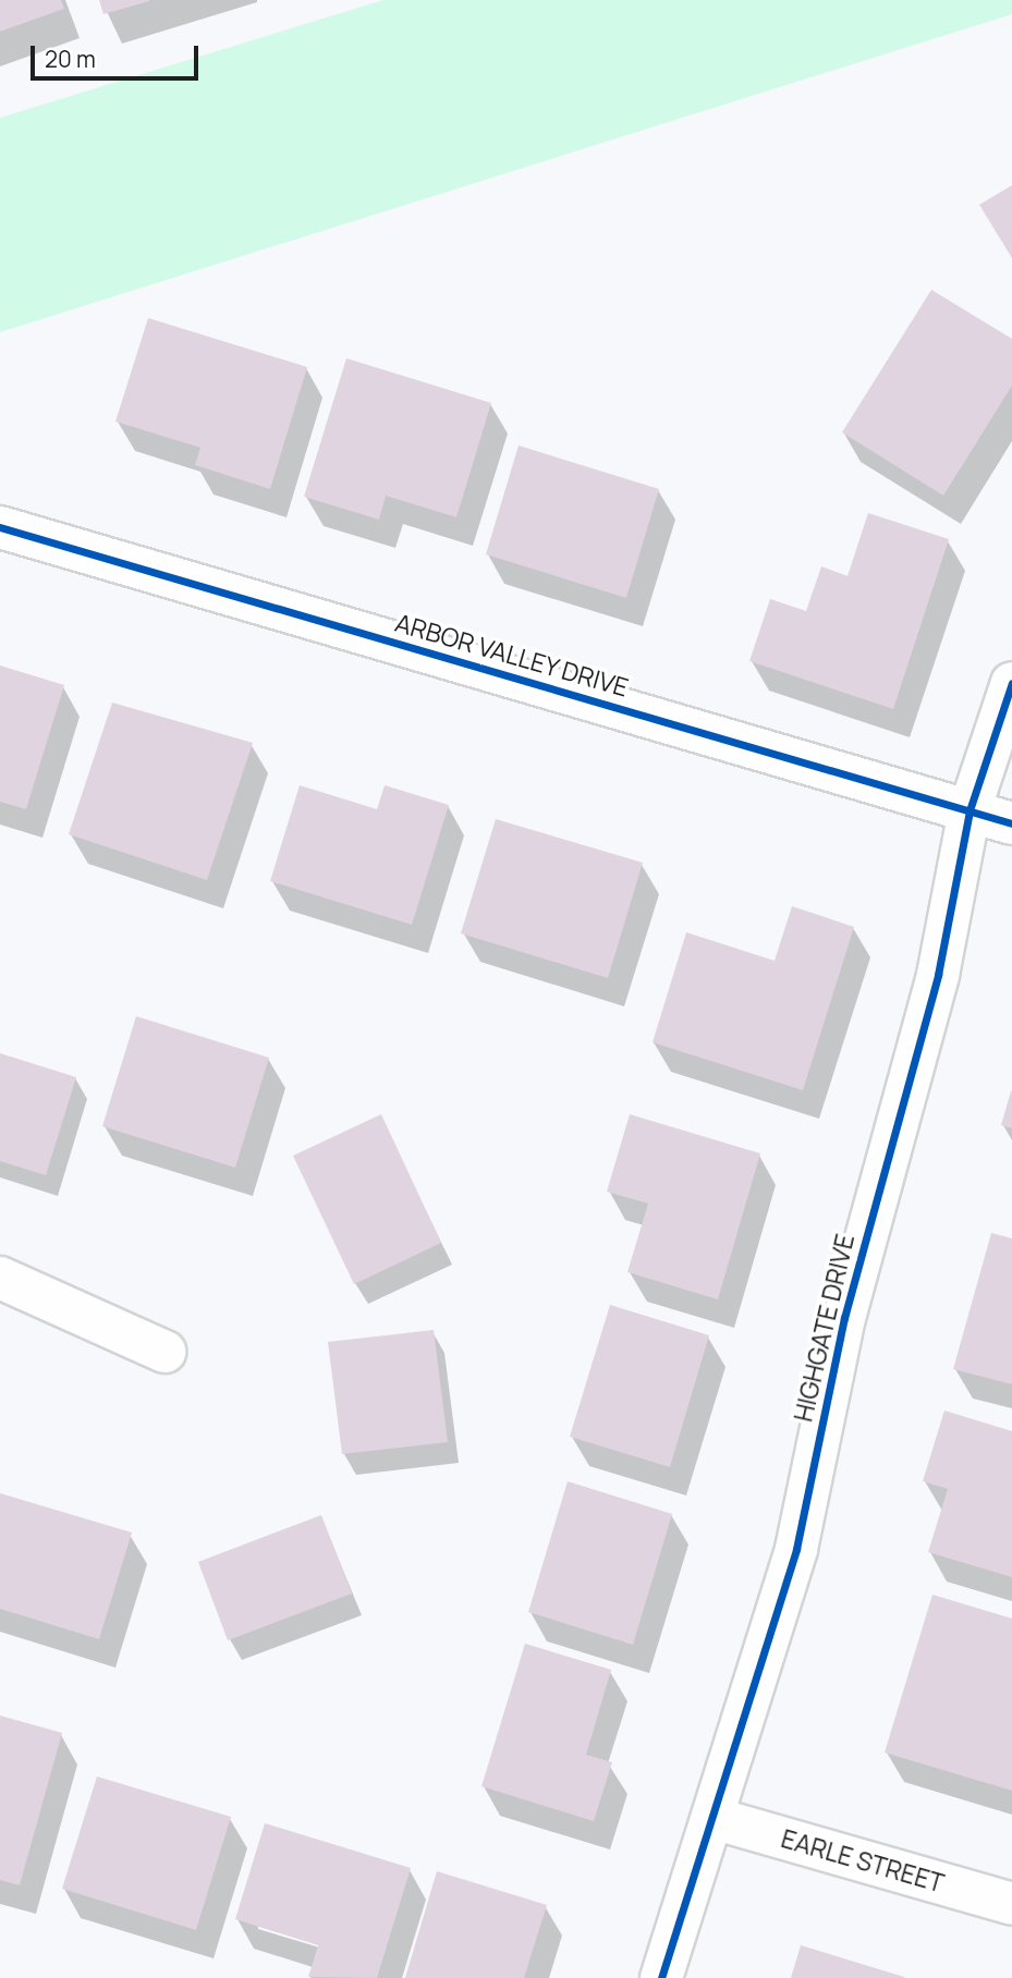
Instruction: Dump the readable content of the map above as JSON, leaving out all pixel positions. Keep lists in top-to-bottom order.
{
  "streets": {
    "street": ["ARBOR VALLEY DRIVE", "HIGHGATE DRIVE", "EARLE STREET"]
  },
  "crossings": [
    ["ARBOR VALLEY DRIVE", "HIGHGATE DRIVE"],
    ["HIGHGATE DRIVE", "EARLE STREET"]
  ],
  "scale_bar": "20 m"
}
